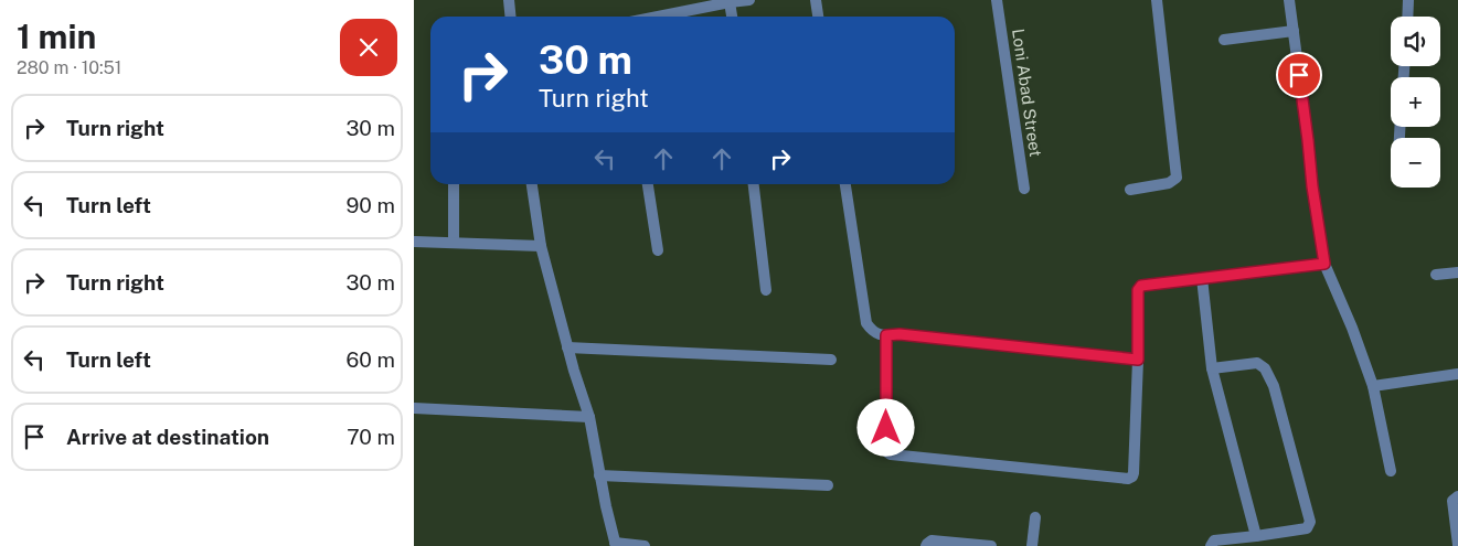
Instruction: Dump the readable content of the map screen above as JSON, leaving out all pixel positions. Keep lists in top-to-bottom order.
{
  "streets": {
    "street": ["Loni Abad Street"]
  },
  "page": {
    "heading": ["1 min", "280 m · 10:51"],
    "map_buttons": ["+", "−"],
    "turn": ["30 m", "Turn right"],
    "list": [
      {
        "name": "Turn right",
        "value": "30 m"
      },
      {
        "name": "Turn left",
        "value": "90 m"
      },
      {
        "name": "Turn right",
        "value": "30 m"
      },
      {
        "name": "Turn left",
        "value": "60 m"
      },
      {
        "name": "Arrive at destination",
        "value": "70 m"
      }
    ]
  }
}
